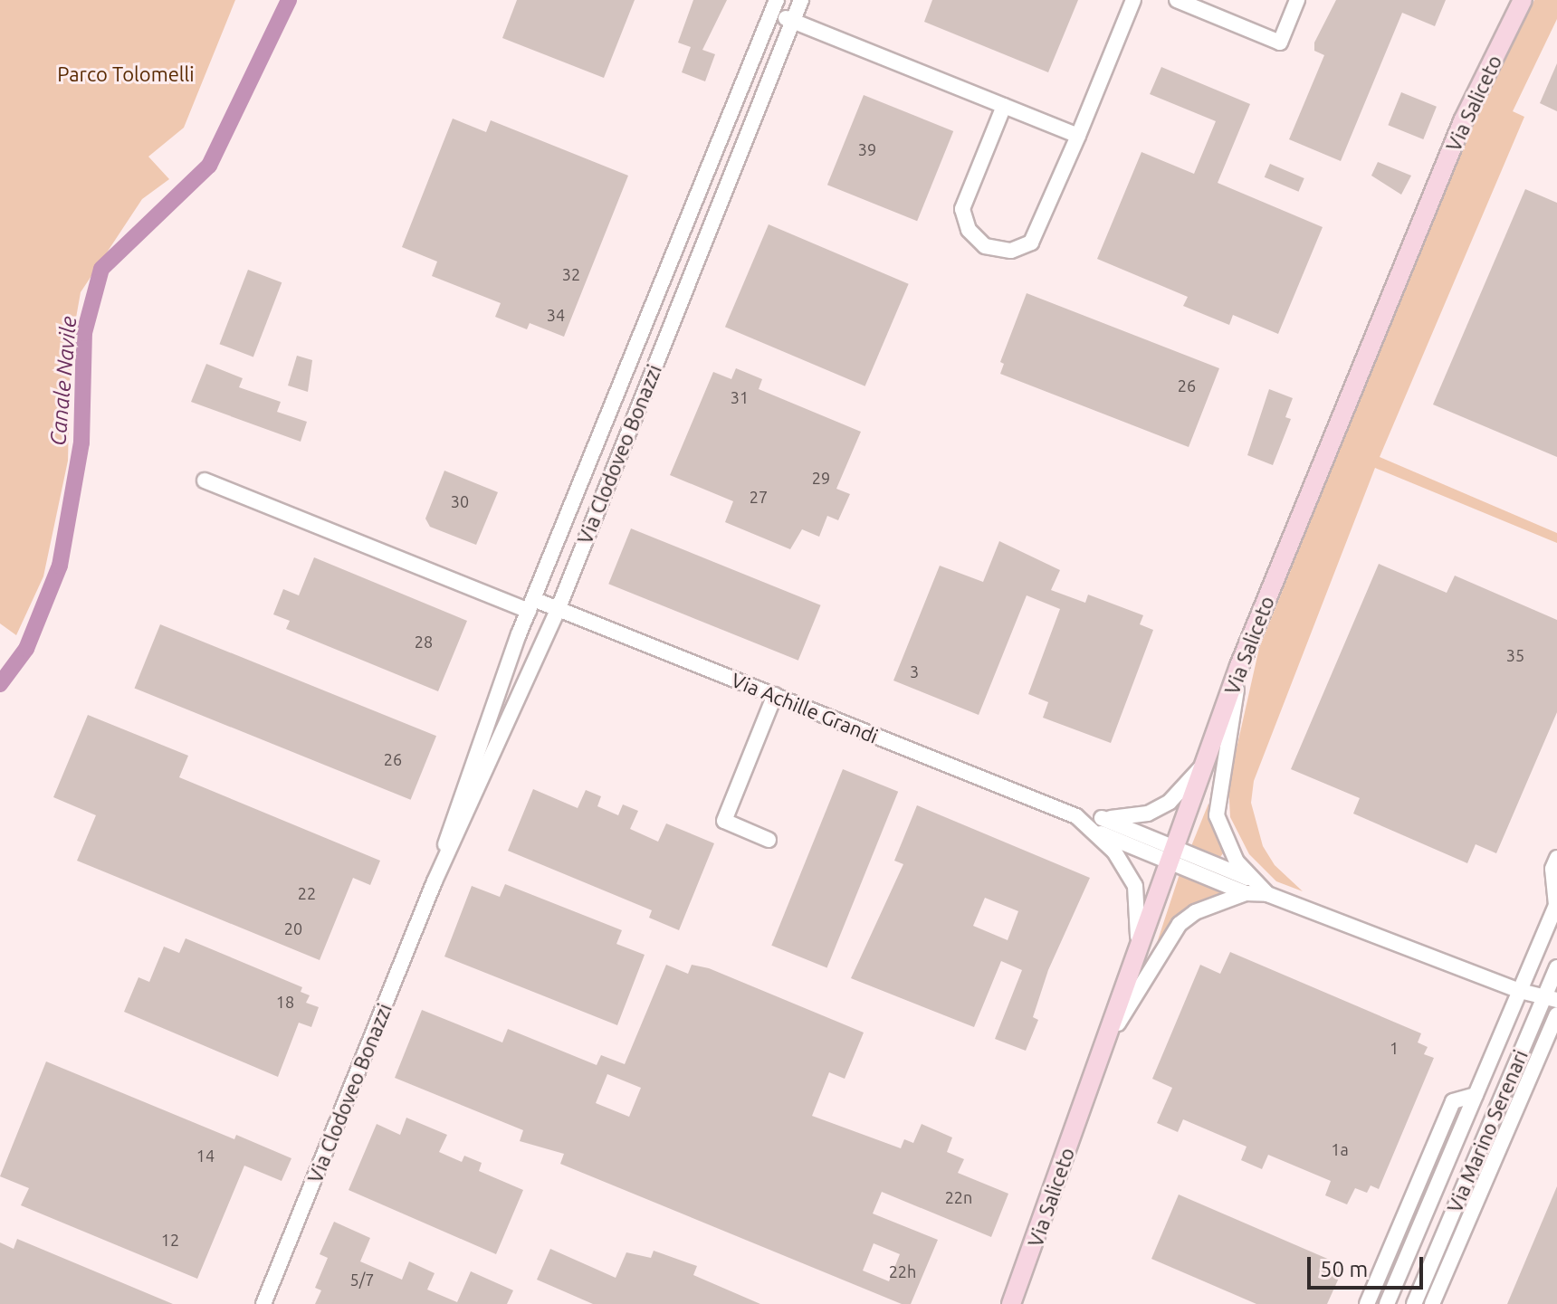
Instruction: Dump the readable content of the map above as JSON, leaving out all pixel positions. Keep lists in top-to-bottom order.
{
  "streets": {
    "main road": ["Via Saliceto"],
    "street": ["Via Clodoveo Bonazzi", "Via Achille Grandi", "Via Marino Serenari"]
  },
  "crossings": [
    ["Via Saliceto", "Via Achille Grandi"],
    ["Via Clodoveo Bonazzi", "Via Achille Grandi"]
  ],
  "water": ["Canale Navile"],
  "parks": ["Parco Tolomelli"],
  "house_numbers": [
    "39",
    "32",
    "34",
    "26",
    "31",
    "29",
    "27",
    "30",
    "28",
    "35",
    "3",
    "26",
    "22",
    "20",
    "18",
    "1",
    "1a",
    "14",
    "22n",
    "12",
    "22h",
    "5/7"
  ],
  "scale_bar": "50 m"
}
